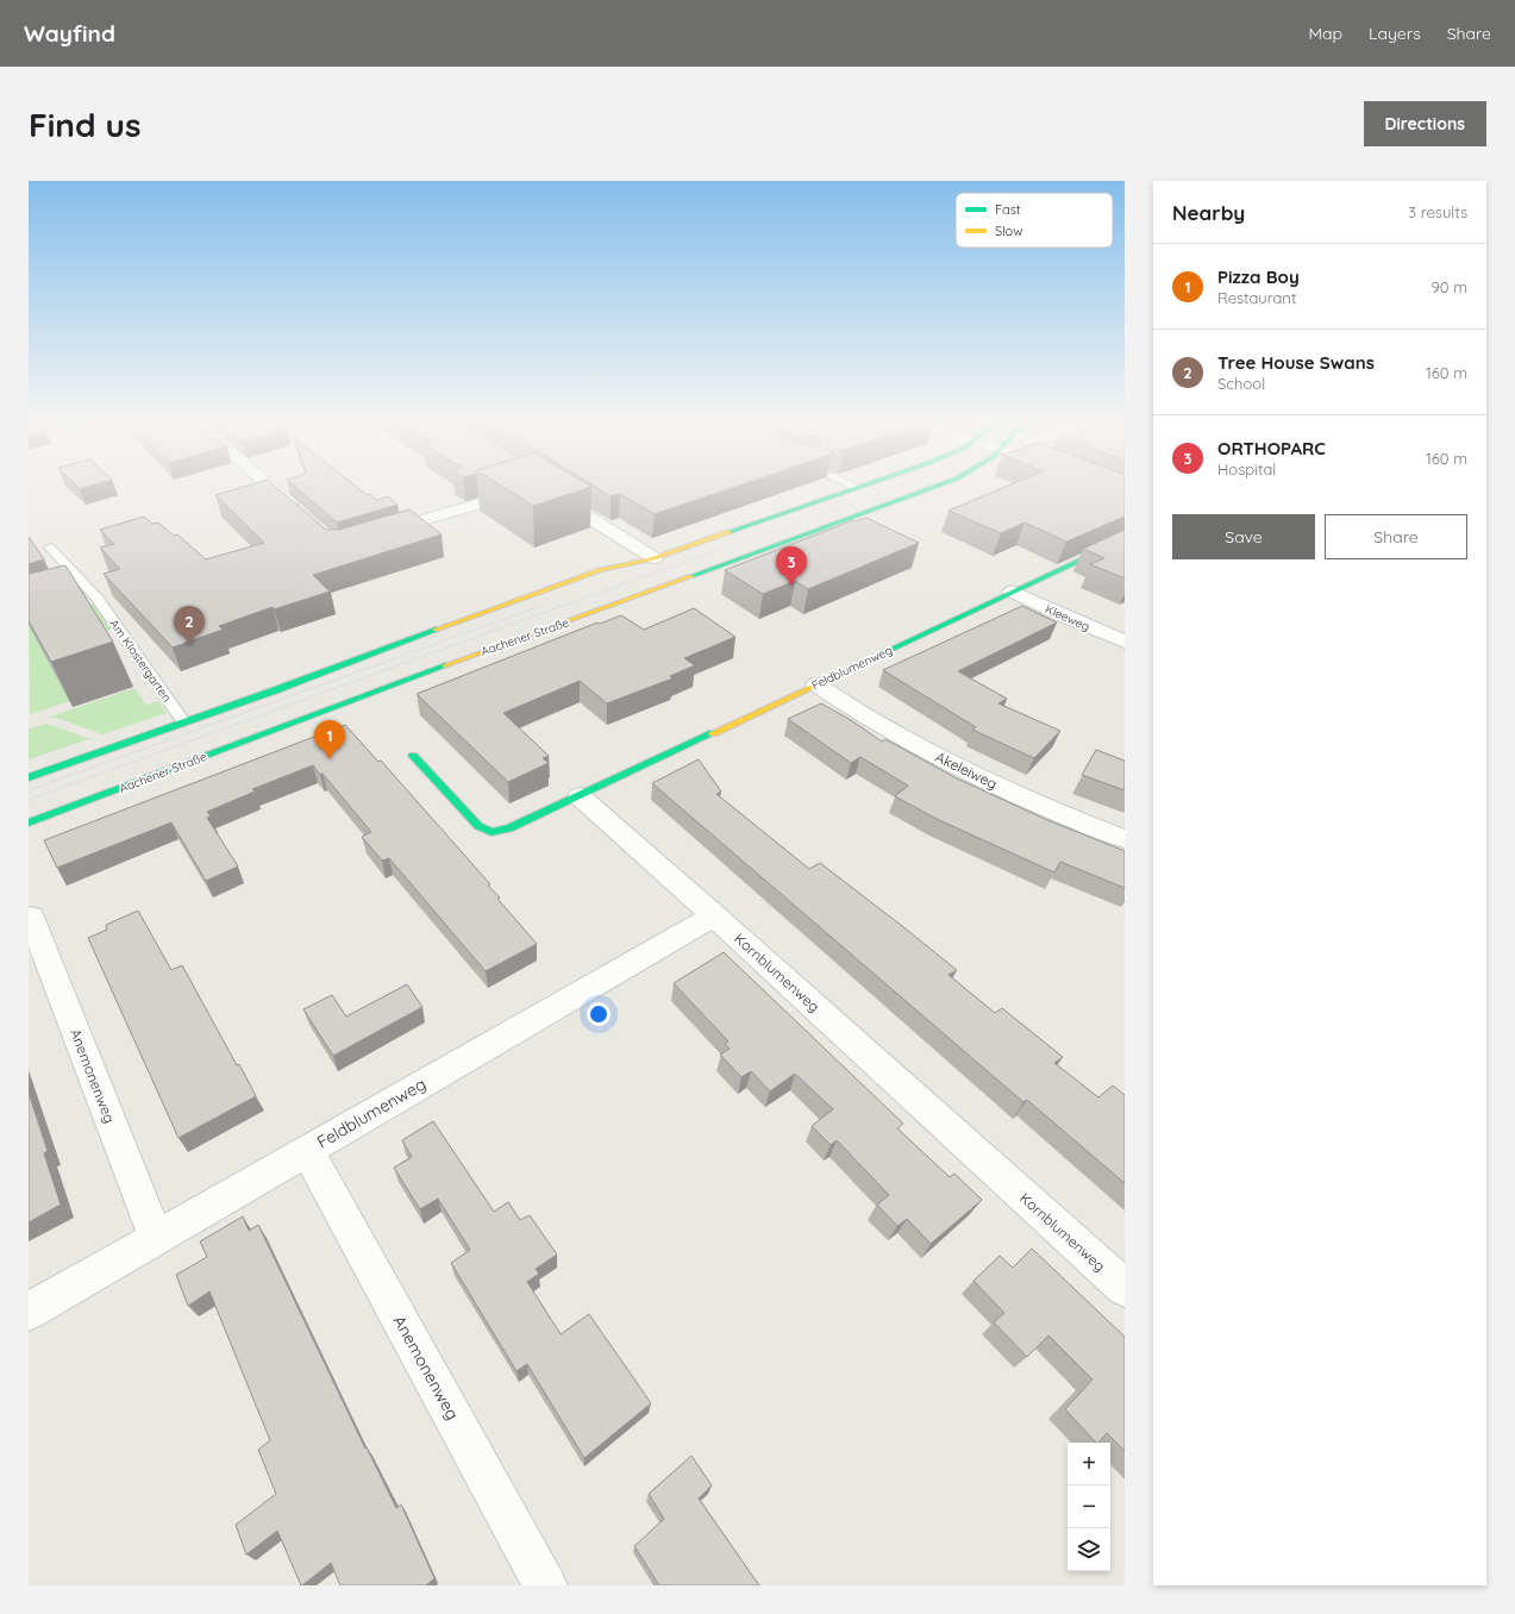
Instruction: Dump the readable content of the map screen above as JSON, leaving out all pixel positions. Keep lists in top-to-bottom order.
{
  "streets": {
    "main road": ["Aachener Straße", "Feldblumenweg"],
    "street": [
      "Kleeweg",
      "Akeleiweg",
      "Kornblumenweg",
      "Anemonenweg"
    ],
    "lane": ["Am Klostergarten"]
  },
  "crossings": [
    ["Kleeweg", "Feldblumenweg"],
    ["Feldblumenweg", "Akeleiweg"],
    ["Feldblumenweg", "Kornblumenweg"],
    ["Feldblumenweg", "Anemonenweg"]
  ],
  "legend": ["Fast", "Slow"],
  "page": {
    "header": "Wayfind",
    "nav": ["Map", "Layers", "Share"],
    "buttons": [
      "Directions",
      ["Save", "Share"]
    ],
    "title": "Find us",
    "heading": ["Nearby", "3 results"],
    "list": [
      {
        "mark": "1",
        "name": "Pizza Boy",
        "note": "Restaurant",
        "value": "90 m"
      },
      {
        "mark": "2",
        "name": "Tree House Swans",
        "note": "School",
        "value": "160 m"
      },
      {
        "mark": "3",
        "name": "ORTHOPARC",
        "note": "Hospital",
        "value": "160 m"
      }
    ],
    "pins": ["3", "2", "1"],
    "map_buttons": ["+", "−"]
  }
}
